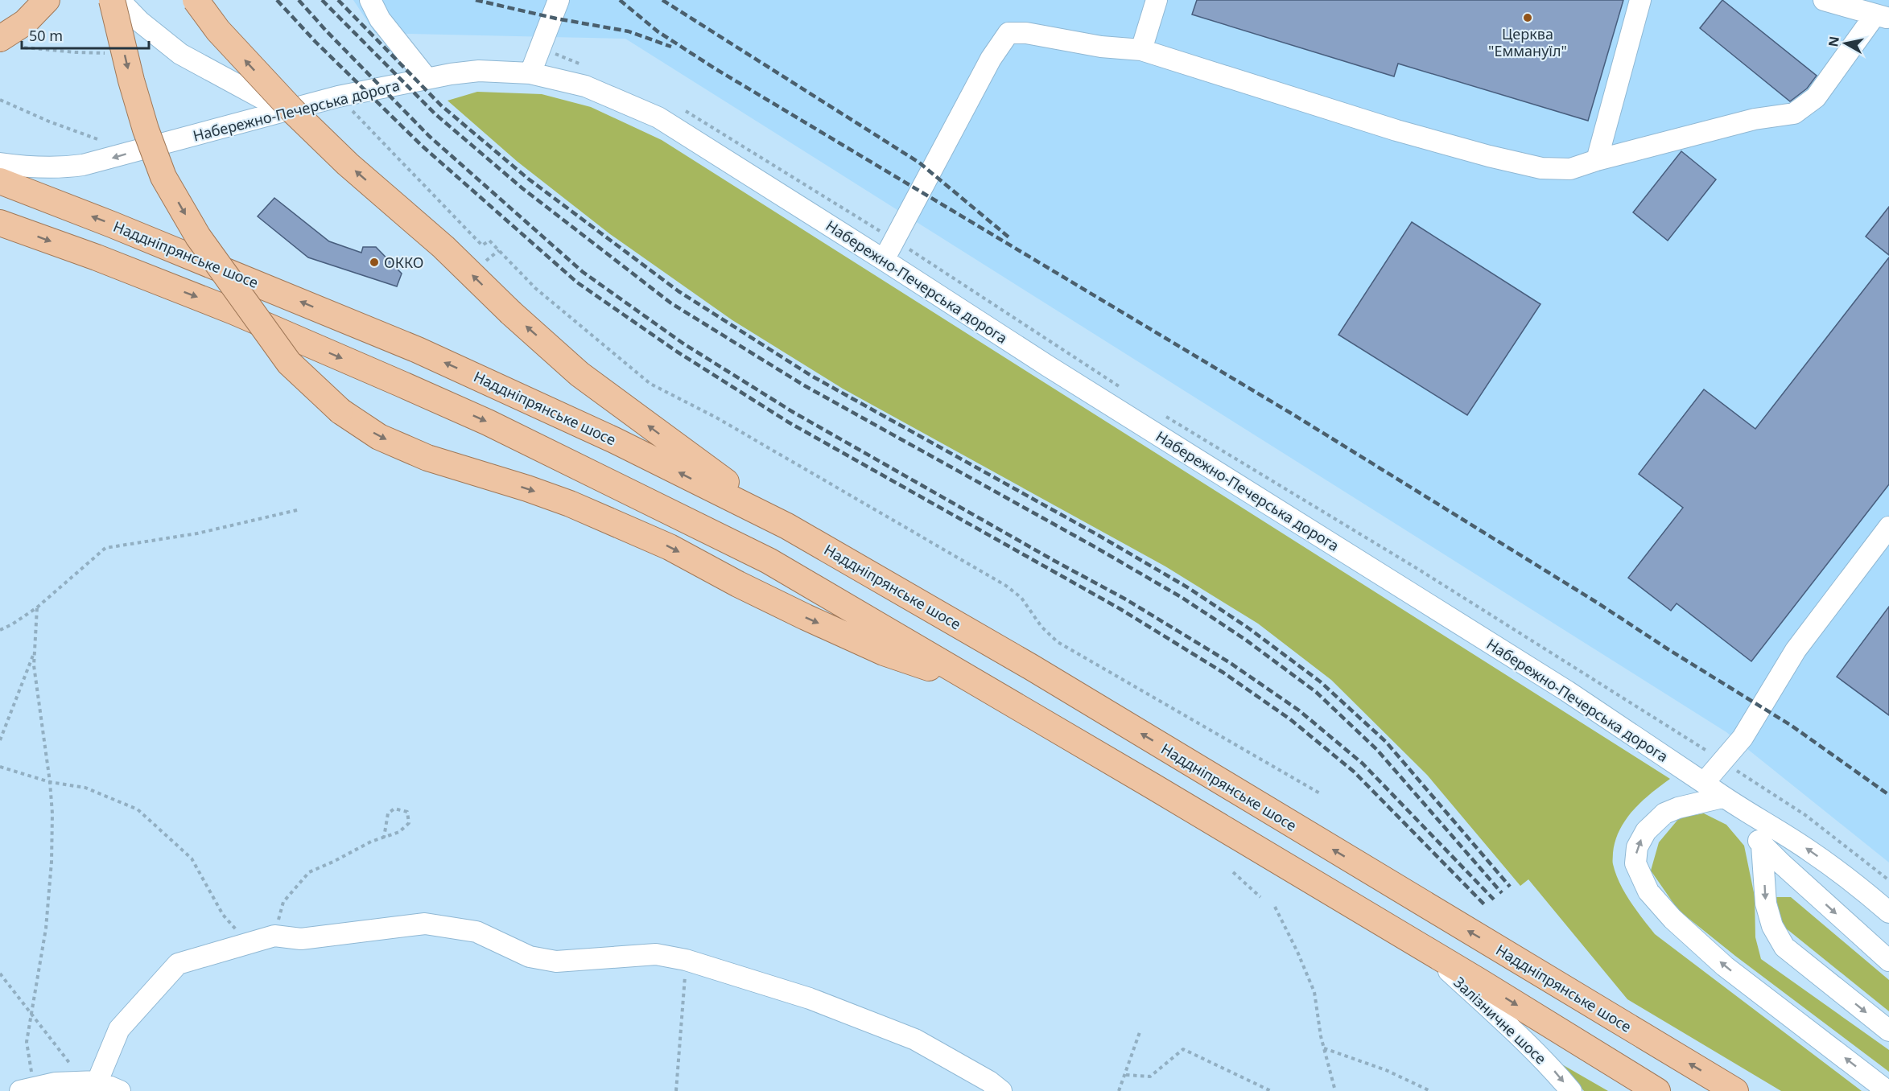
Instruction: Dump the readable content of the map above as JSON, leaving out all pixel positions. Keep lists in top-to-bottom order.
{
  "streets": {
    "main road": ["Наддніпрянське шосе"],
    "street": ["Набережно-Печерська дорога", "Залізничне шосе"]
  },
  "one_way": ["Залізничне шосе"],
  "places": ["Церква \"Еммануїл\"", "ОККО"],
  "scale_bar": "50 m",
  "north": "left"
}
